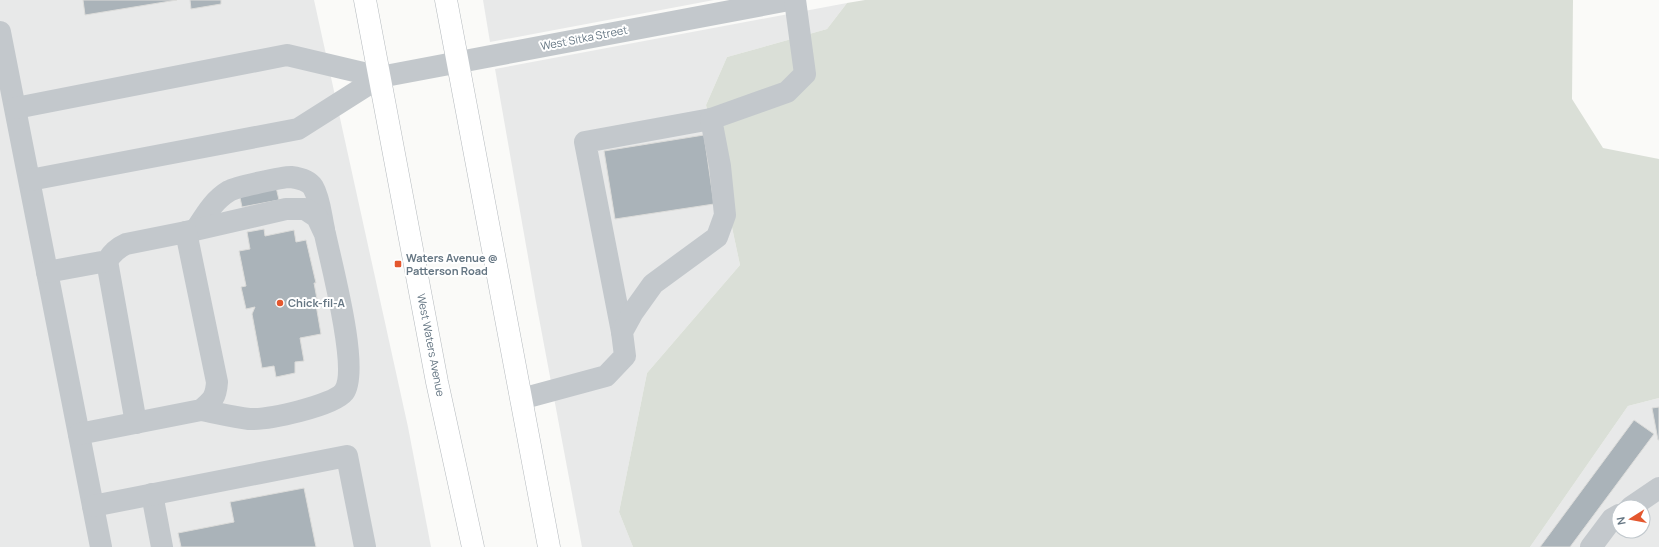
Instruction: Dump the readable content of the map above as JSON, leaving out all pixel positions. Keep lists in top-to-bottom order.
{
  "streets": {
    "main road": ["West Waters Avenue"],
    "street": ["West Sitka Street"]
  },
  "crossings": [
    ["West Sitka Street", "West Waters Avenue"]
  ],
  "places": {
    "transit": ["Waters Avenue @ Patterson Road"],
    "other": ["Chick-fil-A"]
  },
  "north": "left"
}
